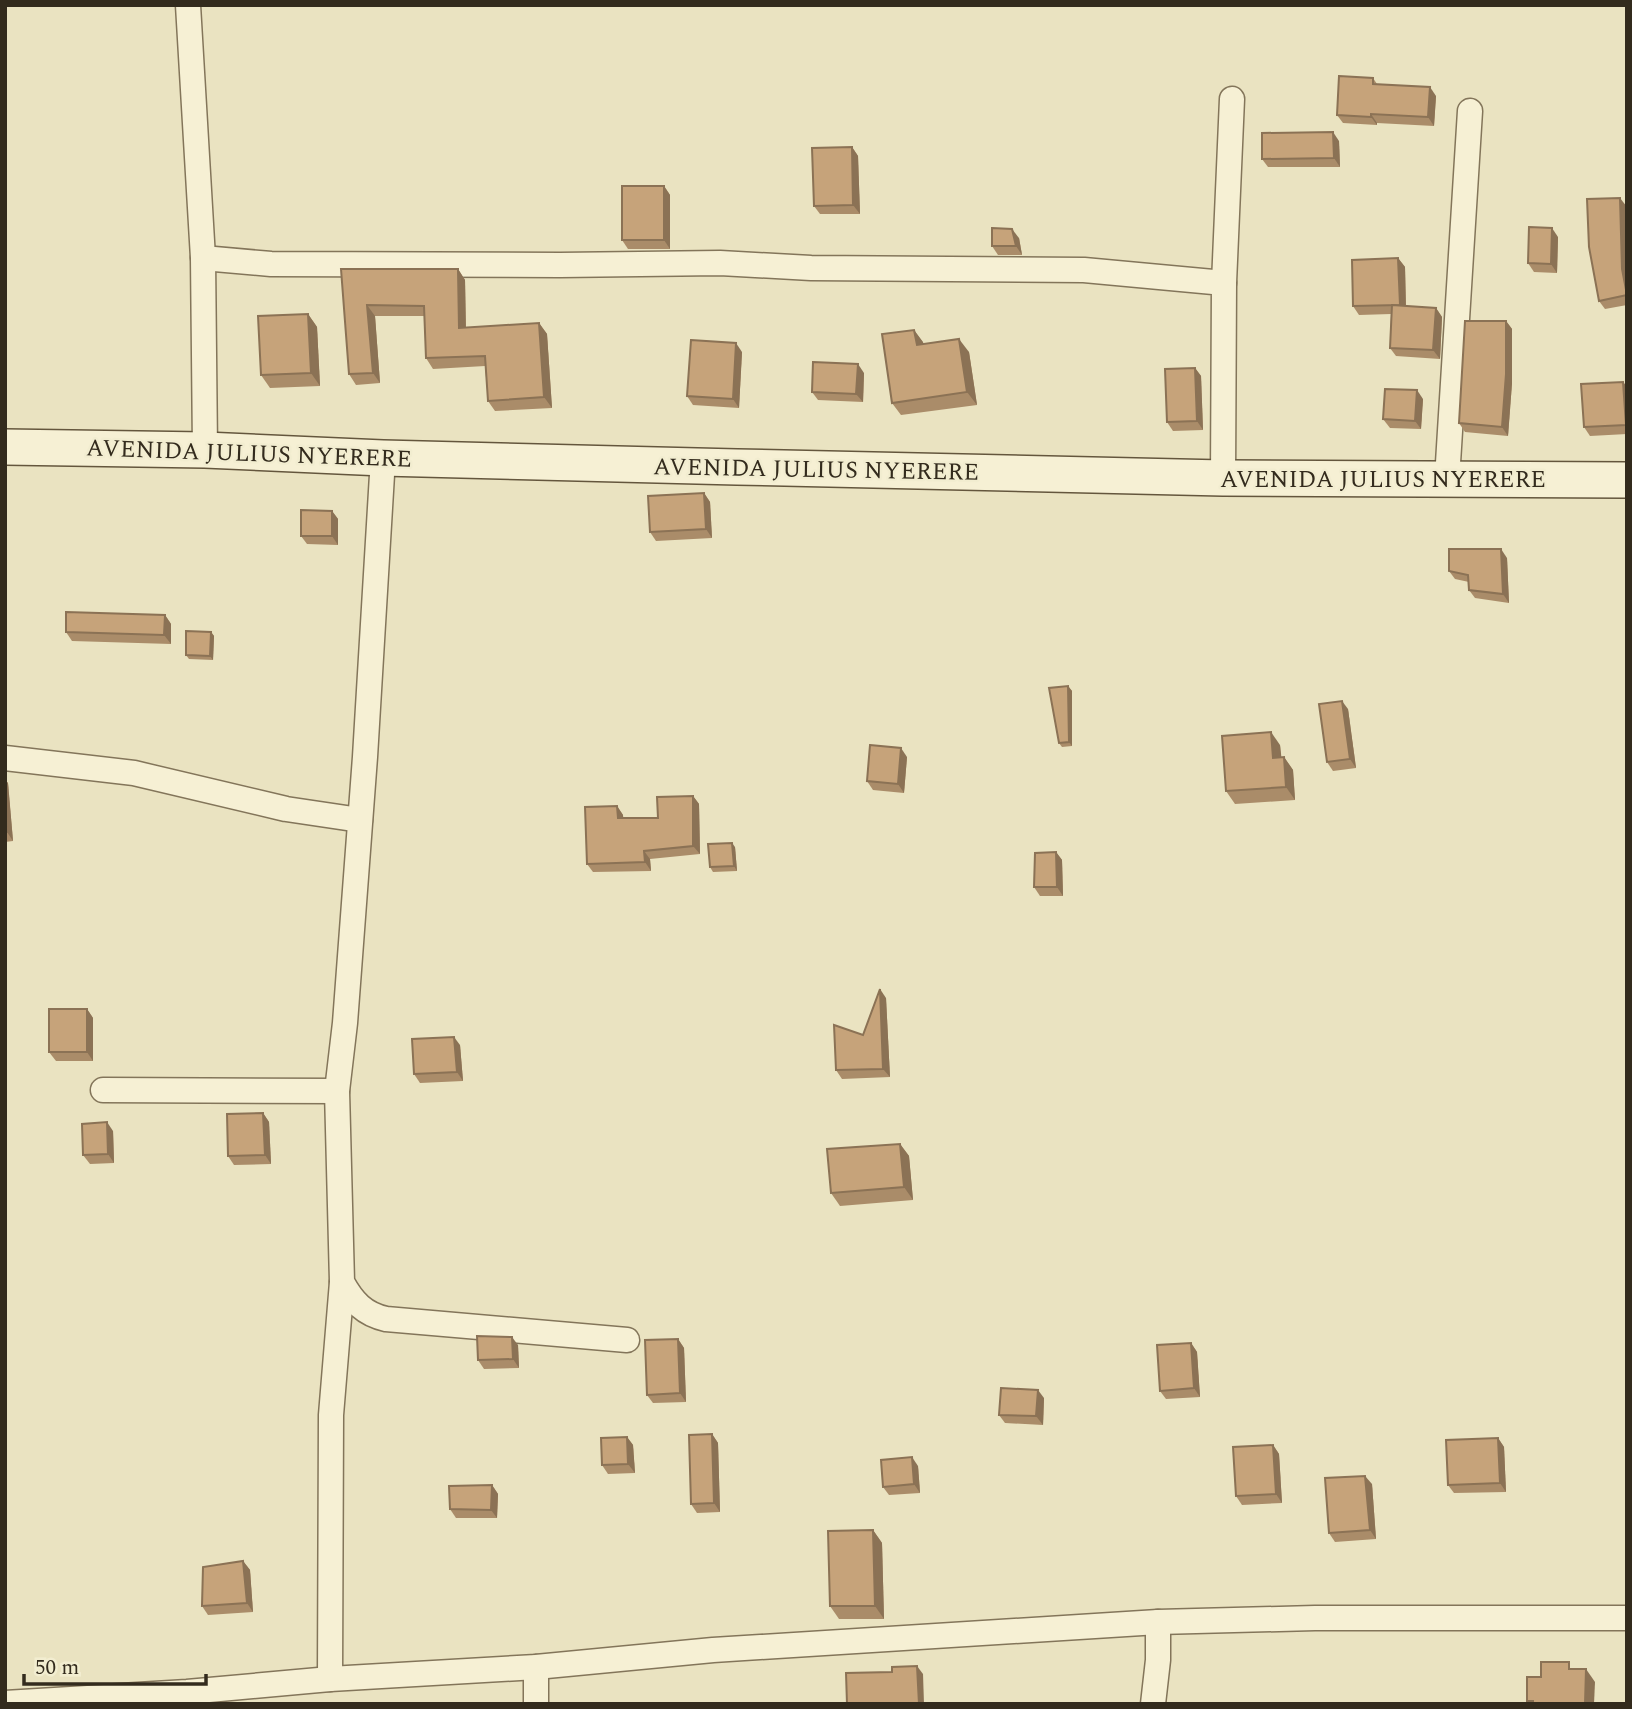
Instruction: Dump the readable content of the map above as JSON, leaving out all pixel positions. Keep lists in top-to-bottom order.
{
  "streets": {
    "street": ["AVENIDA JULIUS NYERERE"]
  },
  "scale_bar": "50 m"
}
